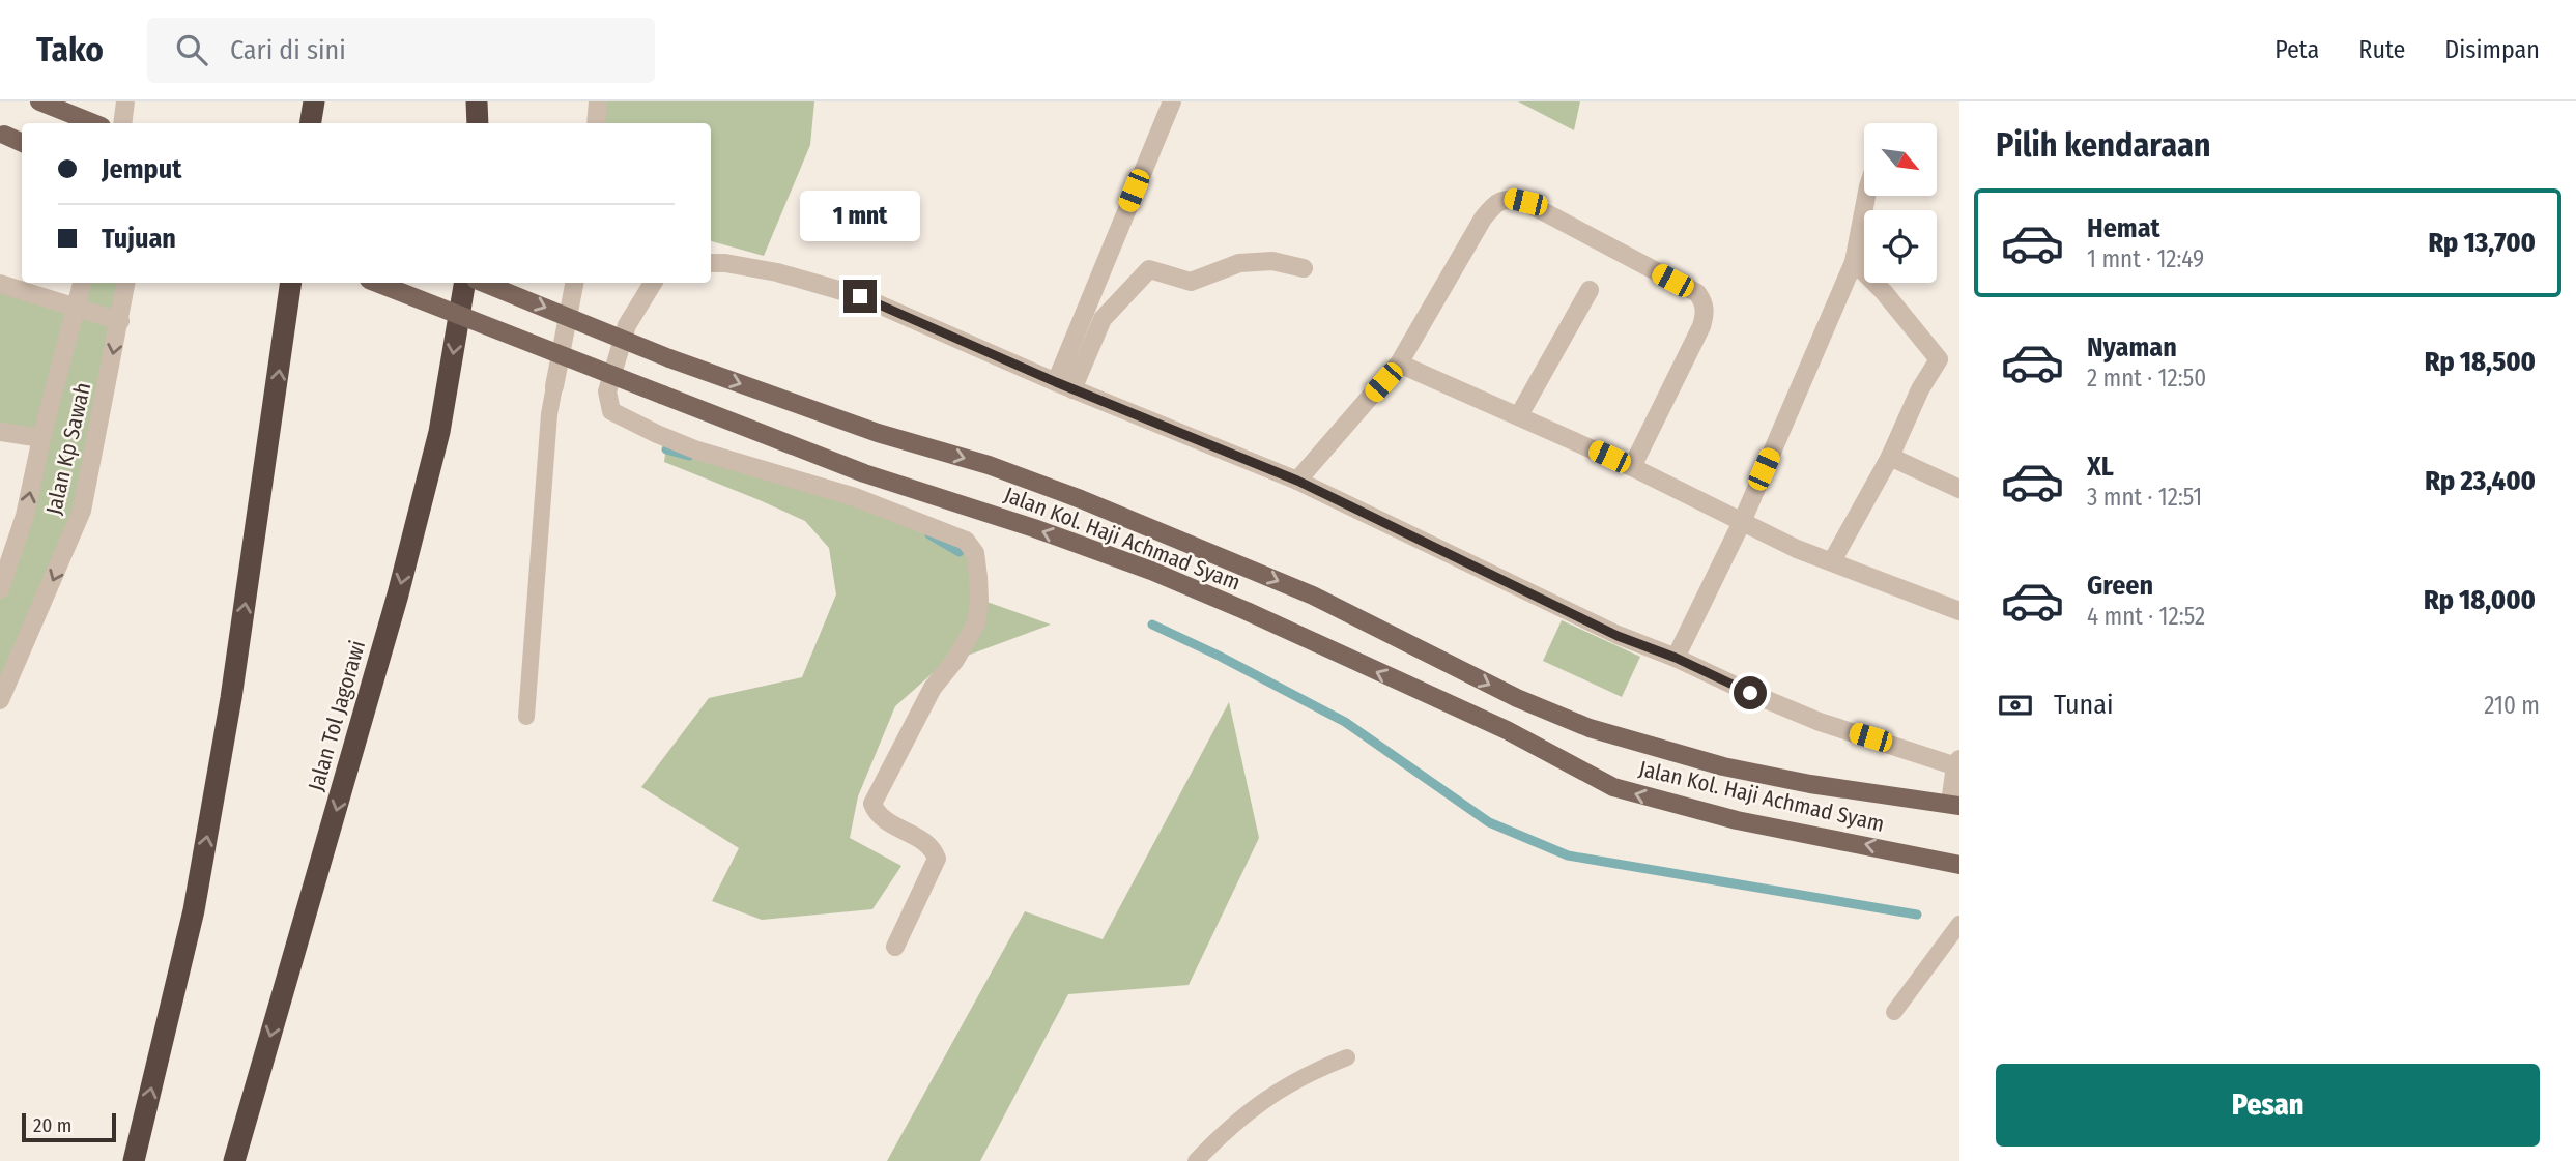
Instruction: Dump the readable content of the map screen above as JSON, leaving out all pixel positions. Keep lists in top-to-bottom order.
{
  "streets": {
    "highway": ["Jalan Tol Jagorawi"],
    "main road": ["Jalan Kol. Haji Achmad Syam"],
    "street": ["Jalan Kp Sawah"]
  },
  "scale_bar": "20 m",
  "north": "bottom right",
  "page": {
    "header": "Tako",
    "search": "Cari di sini",
    "nav": ["Peta", "Rute", "Disimpan"],
    "heading": "Pilih kendaraan",
    "banner": ["Jemput", "Tujuan"],
    "list": [
      {
        "name": "Hemat",
        "note": "1 mnt · 12:49",
        "value": "Rp 13,700"
      },
      {
        "name": "Nyaman",
        "note": "2 mnt · 12:50",
        "value": "Rp 18,500"
      },
      {
        "name": "XL",
        "note": "3 mnt · 12:51",
        "value": "Rp 23,400"
      },
      {
        "name": "Green",
        "note": "4 mnt · 12:52",
        "value": "Rp 18,000"
      }
    ],
    "bubble": "1 mnt",
    "pay": ["Tunai", "210 m"],
    "buttons": "Pesan",
    "scale": "20 m"
  }
}
